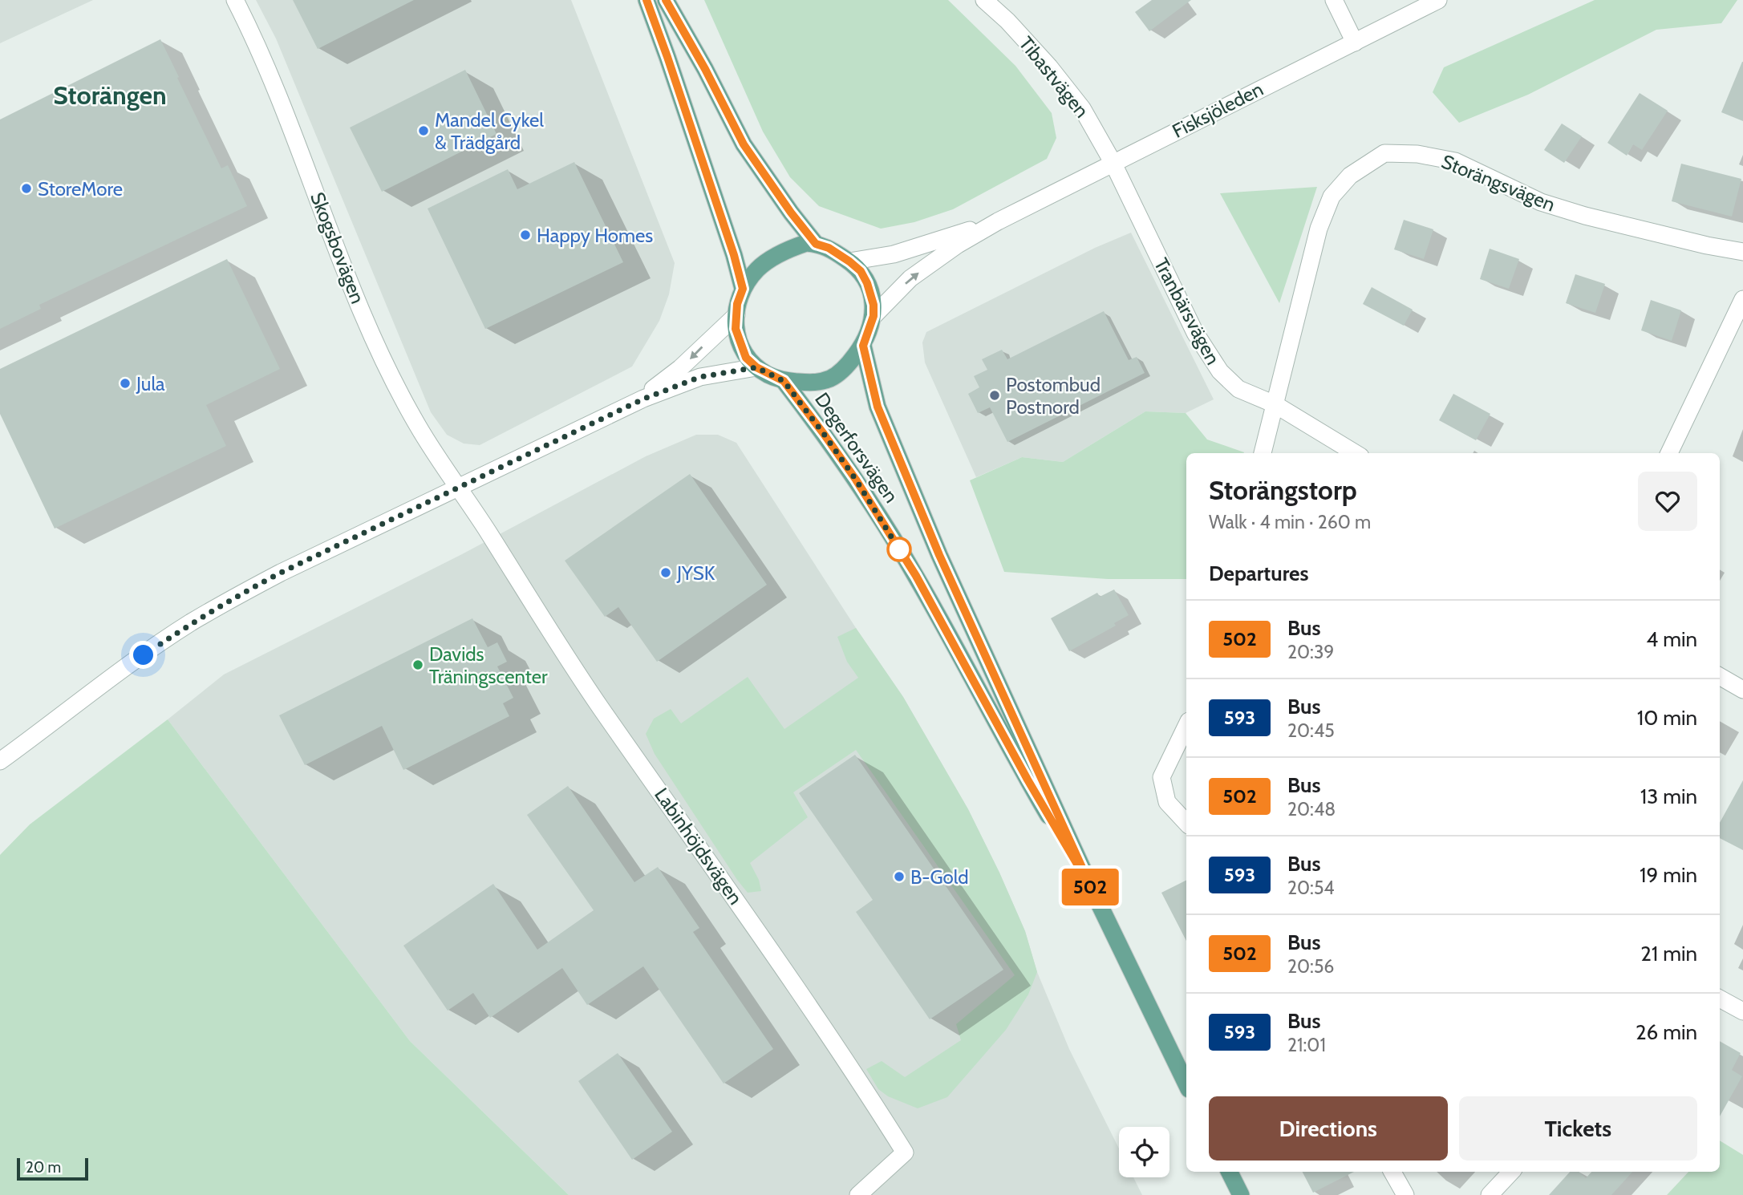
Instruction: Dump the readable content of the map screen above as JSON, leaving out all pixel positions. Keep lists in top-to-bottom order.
{
  "streets": {
    "main road": ["Degerforsvägen"],
    "street": [
      "Tibastvägen",
      "Fisksjöleden",
      "Storängsvägen",
      "Skogsbovägen",
      "Tranbärsvägen",
      "Labinhöjdsvägen"
    ]
  },
  "crossings": [
    ["Tibastvägen", "Fisksjöleden"],
    ["Tibastvägen", "Tranbärsvägen"],
    ["Fisksjöleden", "Tranbärsvägen"],
    ["Fisksjöleden", "Degerforsvägen"],
    ["Storängsvägen", "Tranbärsvägen"],
    ["Skogsbovägen", "Labinhöjdsvägen"]
  ],
  "districts": ["Storängen"],
  "places": [
    "Mandel Cykel & Trädgård",
    "StoreMore",
    "Happy Homes",
    "Jula",
    "Postombud Postnord",
    "JYSK",
    "Davids Träningscenter",
    "B-Gold"
  ],
  "lines": ["bus line 502"],
  "scale_bar": "20 m",
  "page": {
    "on_map": "502",
    "heading": [
      ["Storängstorp", "Walk · 4 min · 260 m"],
      "Departures"
    ],
    "list": [
      {
        "mark": "502",
        "name": "Bus",
        "note": "20:39",
        "value": "4 min"
      },
      {
        "mark": "593",
        "name": "Bus",
        "note": "20:45",
        "value": "10 min"
      },
      {
        "mark": "502",
        "name": "Bus",
        "note": "20:48",
        "value": "13 min"
      },
      {
        "mark": "593",
        "name": "Bus",
        "note": "20:54",
        "value": "19 min"
      },
      {
        "mark": "502",
        "name": "Bus",
        "note": "20:56",
        "value": "21 min"
      },
      {
        "mark": "593",
        "name": "Bus",
        "note": "21:01",
        "value": "26 min"
      }
    ],
    "buttons": ["Directions", "Tickets"],
    "scale": "20 m"
  }
}
